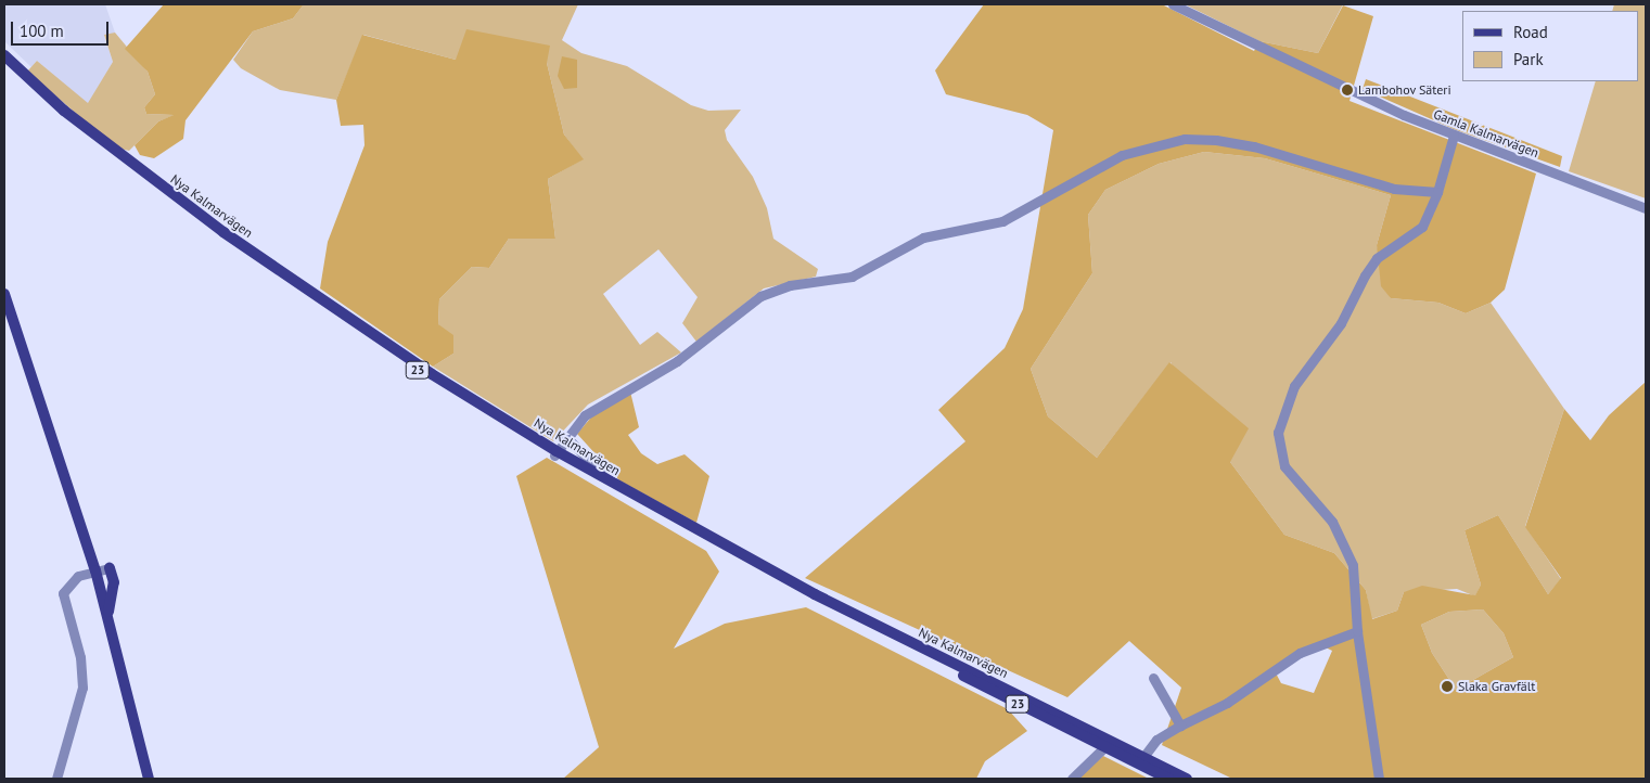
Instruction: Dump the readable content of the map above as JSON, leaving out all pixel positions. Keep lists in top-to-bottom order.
{
  "streets": {
    "main road": ["Nya Kalmarvägen", "23"],
    "street": ["Gamla Kalmarvägen"]
  },
  "places": ["Lambohov Säteri", "Slaka Gravfält"],
  "legend": ["Road", "Park"],
  "scale_bar": "100 m"
}
